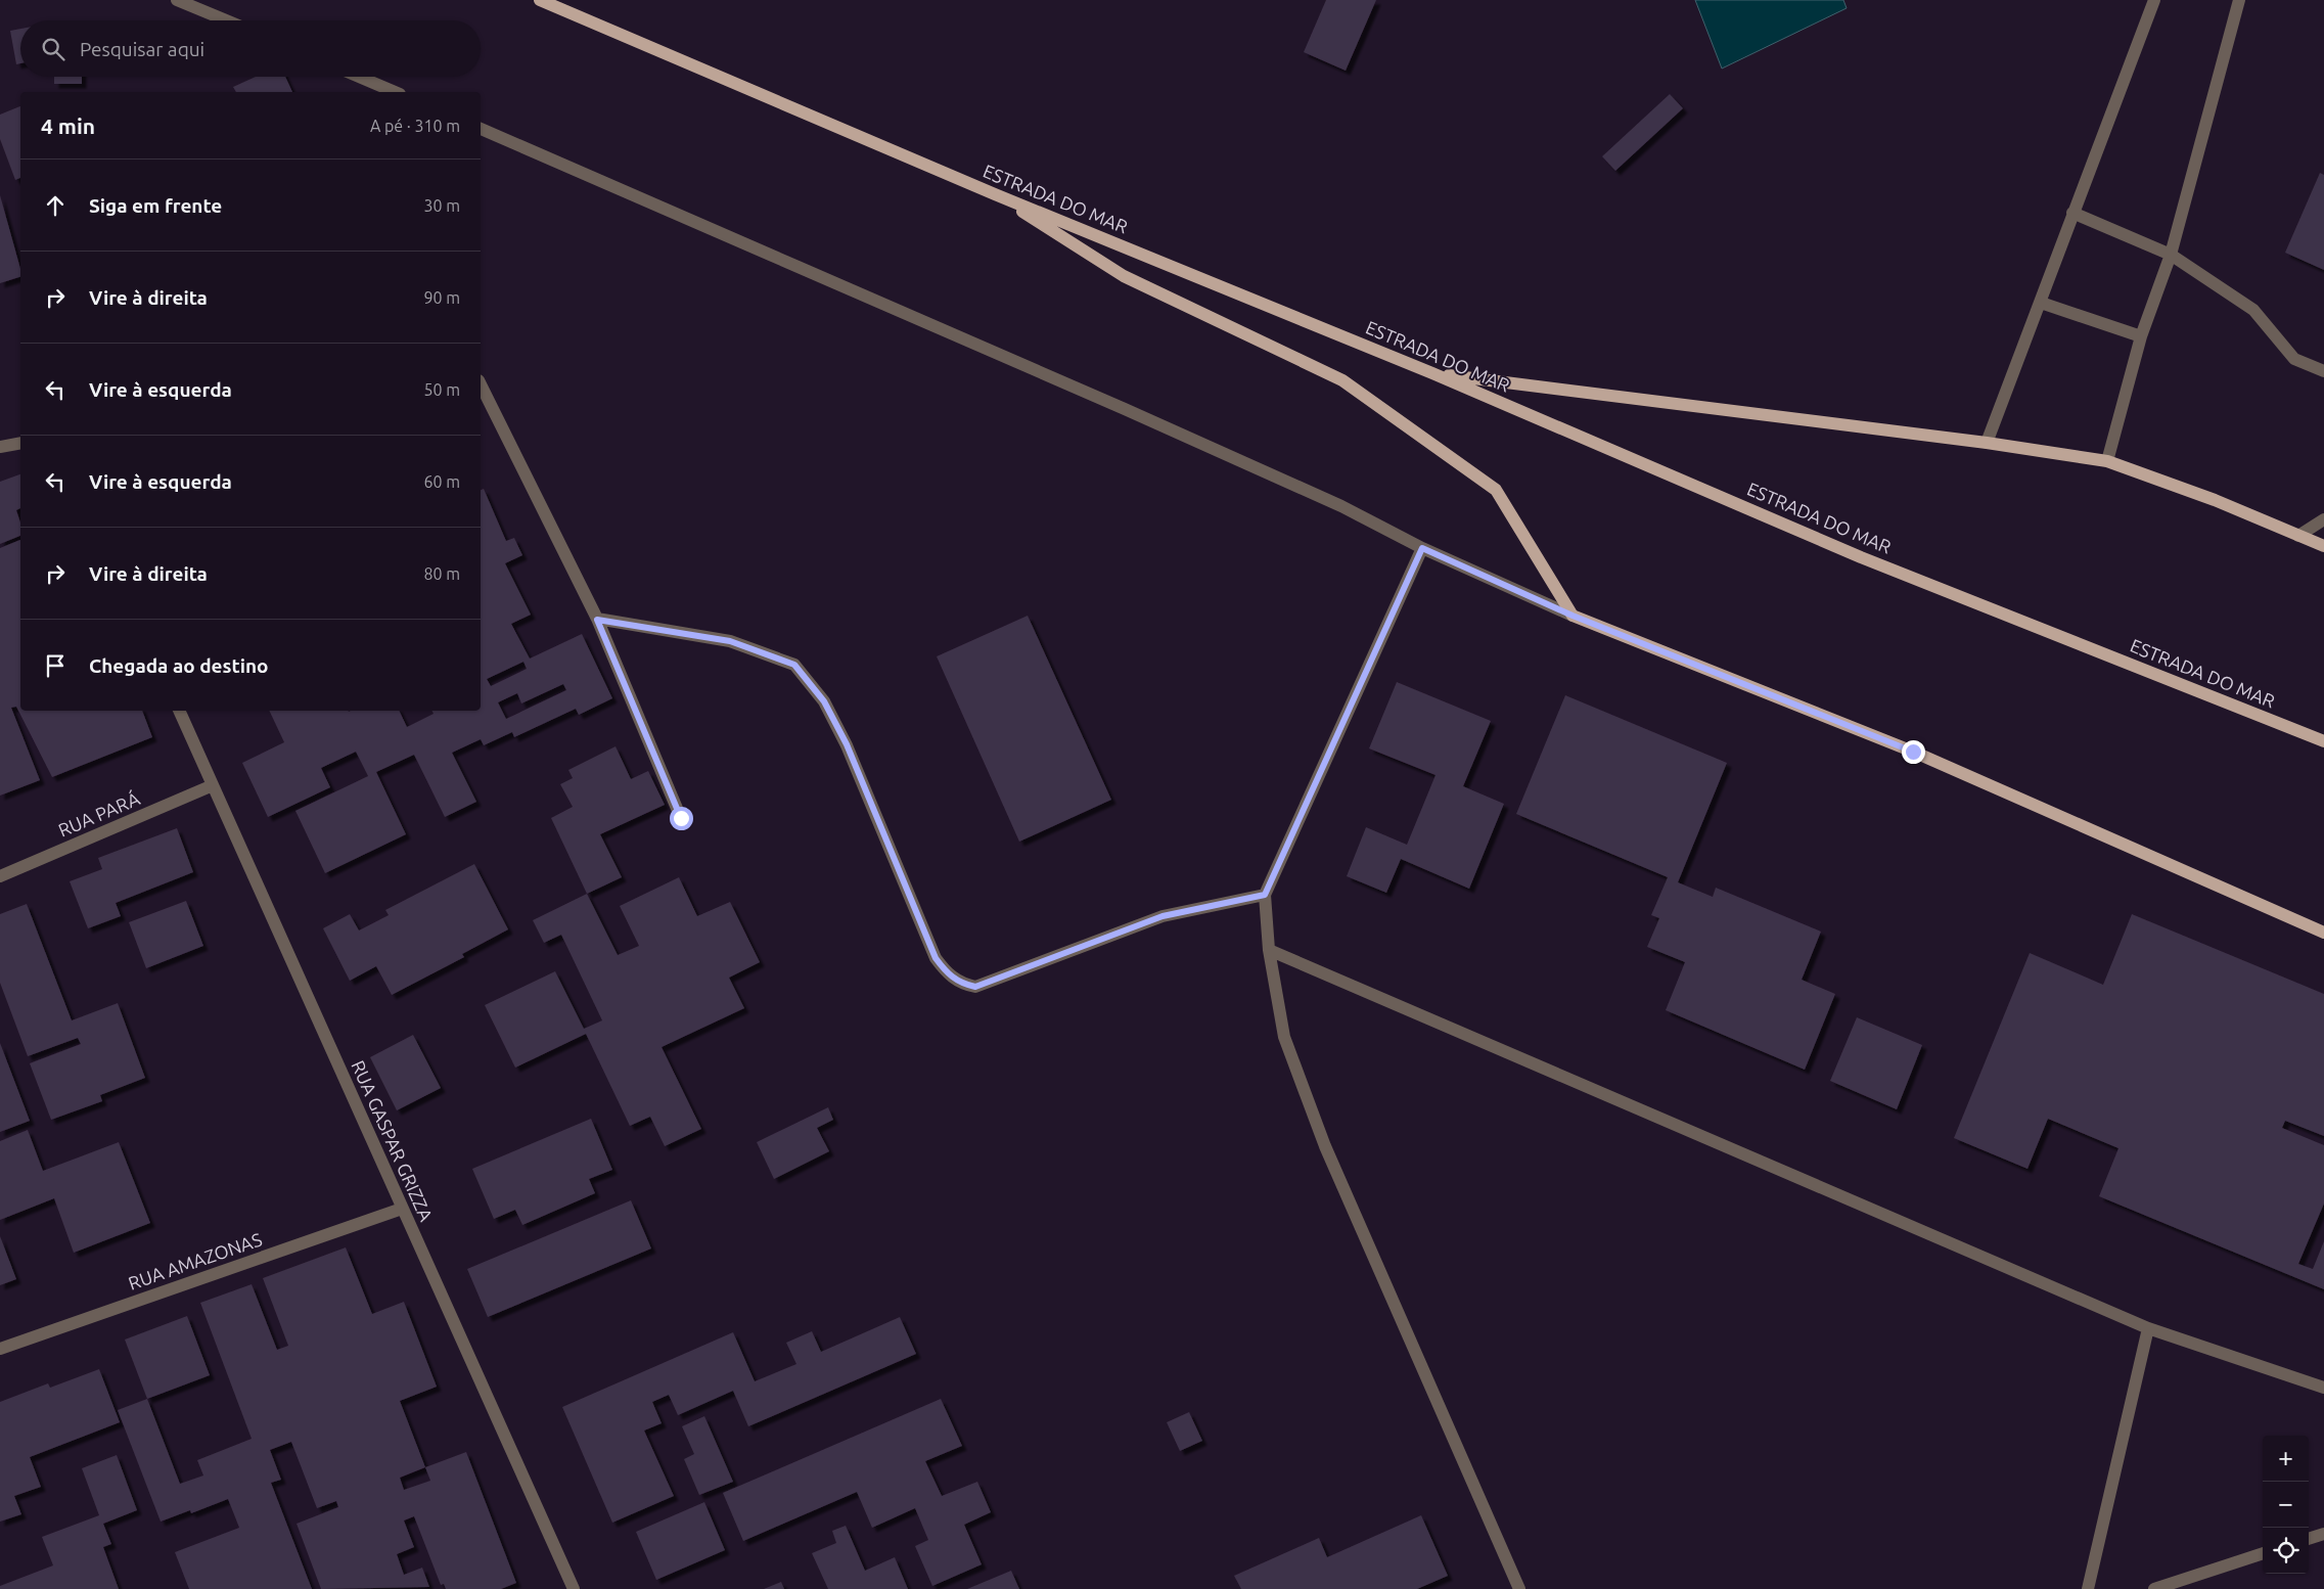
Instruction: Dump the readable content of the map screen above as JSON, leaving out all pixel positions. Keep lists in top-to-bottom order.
{
  "streets": {
    "main road": ["ESTRADA DO MAR"],
    "street": ["RUA PARÁ", "RUA GASPAR GRIZZA", "RUA AMAZONAS"]
  },
  "crossings": [
    ["RUA PARÁ", "RUA GASPAR GRIZZA"],
    ["RUA GASPAR GRIZZA", "RUA AMAZONAS"]
  ],
  "page": {
    "search": "Pesquisar aqui",
    "heading": ["4 min", "A pé · 310 m"],
    "list": [
      ["Siga em frente", "30 m"],
      ["Vire à direita", "90 m"],
      ["Vire à esquerda", "50 m"],
      ["Vire à esquerda", "60 m"],
      ["Vire à direita", "80 m"],
      "Chegada ao destino"
    ],
    "map_buttons": ["+", "−"]
  }
}
